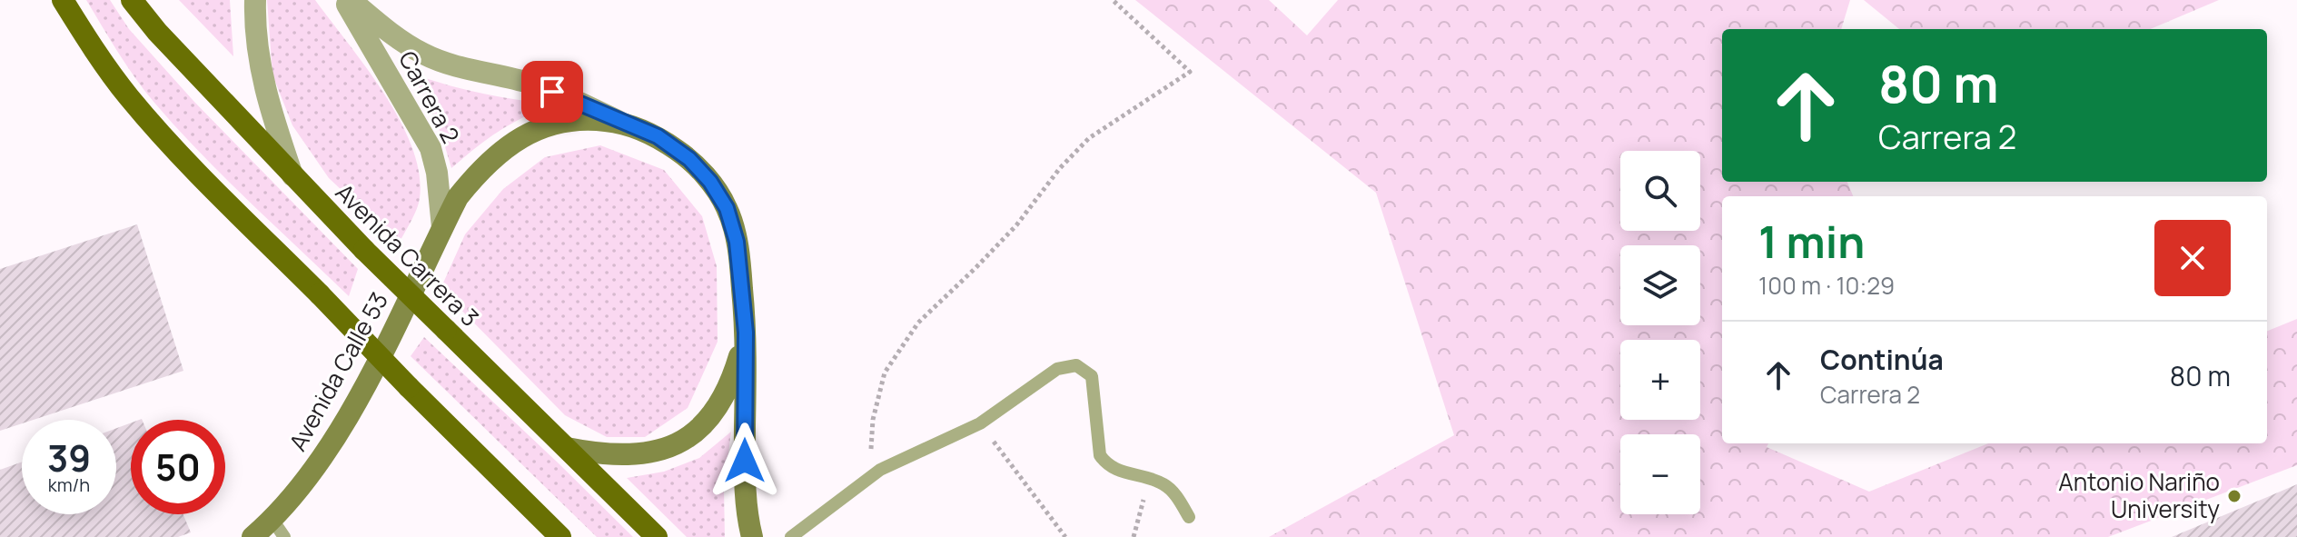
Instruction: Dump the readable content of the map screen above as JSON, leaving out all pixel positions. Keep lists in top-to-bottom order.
{
  "streets": {
    "main road": ["Avenida Carrera 3", "Avenida Calle 53"],
    "street": ["Carrera 2"]
  },
  "crossings": [
    ["Carrera 2", "Avenida Calle 53"],
    ["Avenida Carrera 3", "Avenida Calle 53"]
  ],
  "places": ["Antonio Nariño University"],
  "page": {
    "turn": ["80 m", "Carrera 2"],
    "map_buttons": ["+", "−"],
    "heading": ["1 min", "100 m · 10:29"],
    "list": [
      {
        "name": "Continúa",
        "note": "Carrera 2",
        "value": "80 m"
      }
    ],
    "speed": "39 km/h",
    "limit": "50"
  }
}
